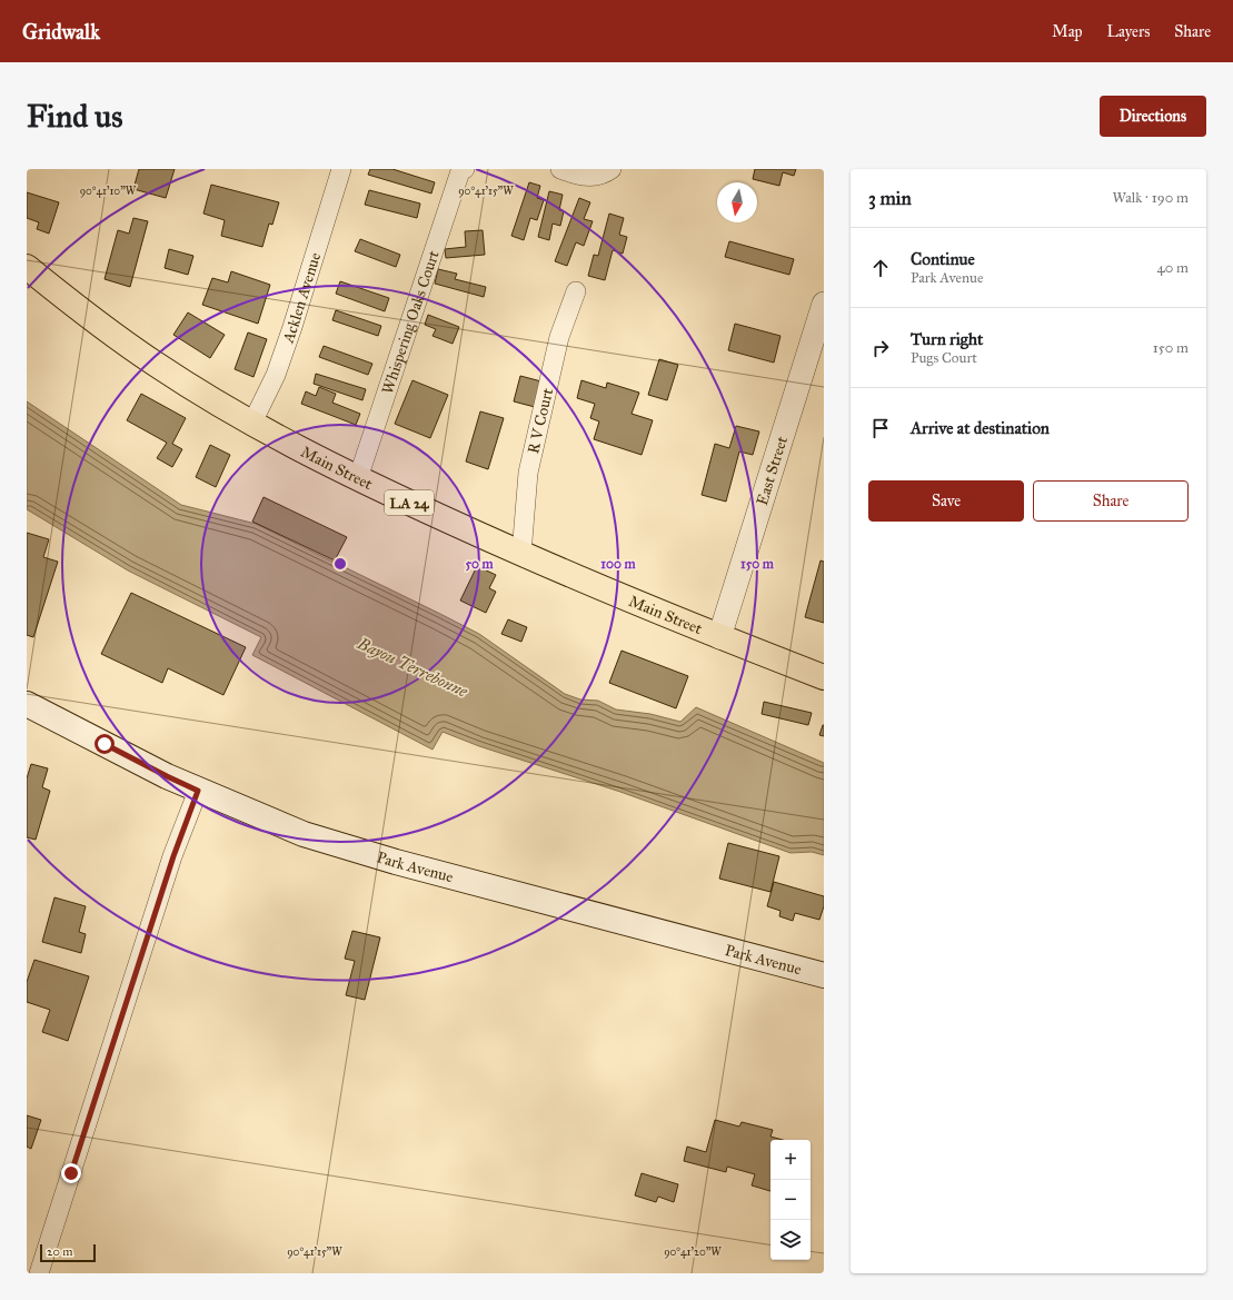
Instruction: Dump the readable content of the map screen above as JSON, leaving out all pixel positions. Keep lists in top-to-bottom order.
{
  "streets": {
    "main road": ["Main Street", "LA 24", "Park Avenue"],
    "street": [
      "Acklen Avenue",
      "Whispering Oaks Court",
      "R V Court",
      "East Street"
    ]
  },
  "crossings": [
    ["Acklen Avenue", "Main Street"],
    ["Whispering Oaks Court", "Main Street"],
    ["R V Court", "Main Street"],
    ["Main Street", "East Street"]
  ],
  "water": ["Bayou Terrebonne"],
  "scale_bar": "20 m",
  "north": "bottom",
  "page": {
    "header": "Gridwalk",
    "nav": ["Map", "Layers", "Share"],
    "buttons": [
      "Directions",
      ["Save", "Share"]
    ],
    "title": "Find us",
    "heading": ["3 min", "Walk · 190 m"],
    "list": [
      ["Continue", "Park Avenue", "40 m"],
      ["Turn right", "Pugs Court", "150 m"],
      "Arrive at destination"
    ],
    "map_buttons": ["+", "−"],
    "scale": "20 m"
  },
  "coordinates": ["90°41'10\"W", "90°41'15\"W", "90°41'20\"W"],
  "rings": ["50 m", "100 m", "150 m"]
}
